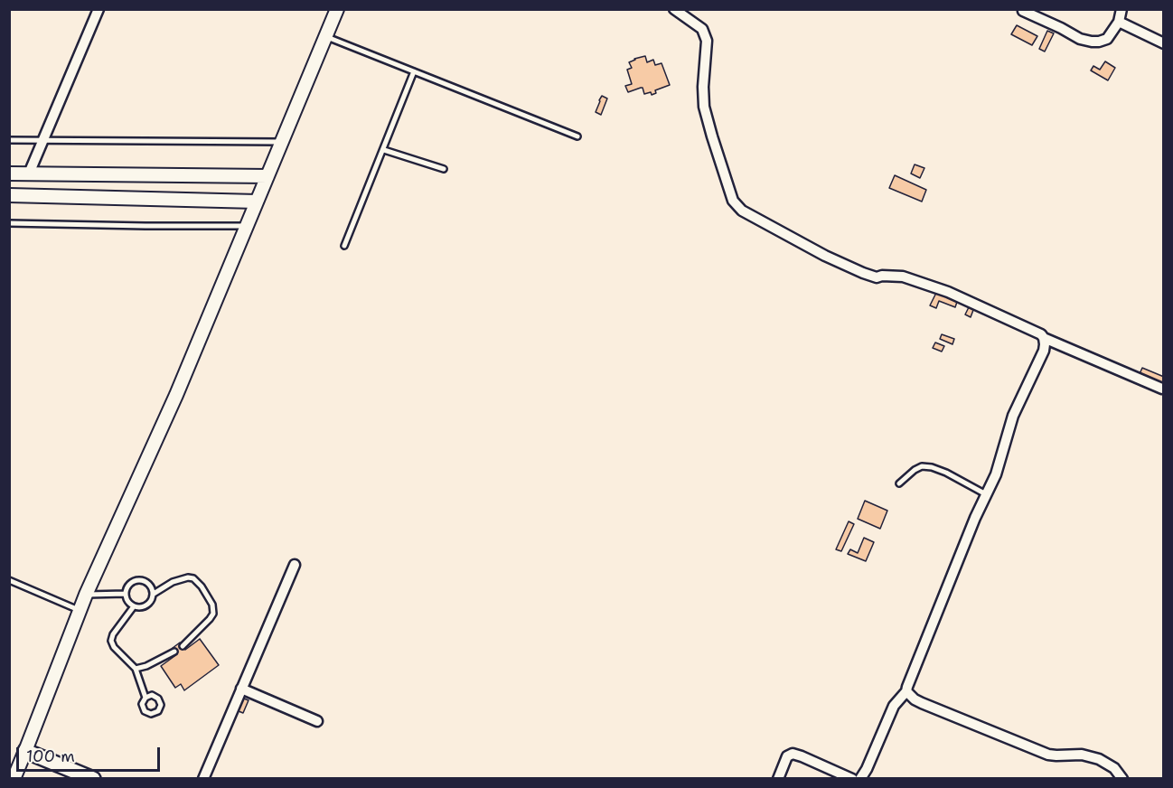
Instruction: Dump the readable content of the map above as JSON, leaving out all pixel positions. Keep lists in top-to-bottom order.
{
  "scale_bar": "100 m"
}
